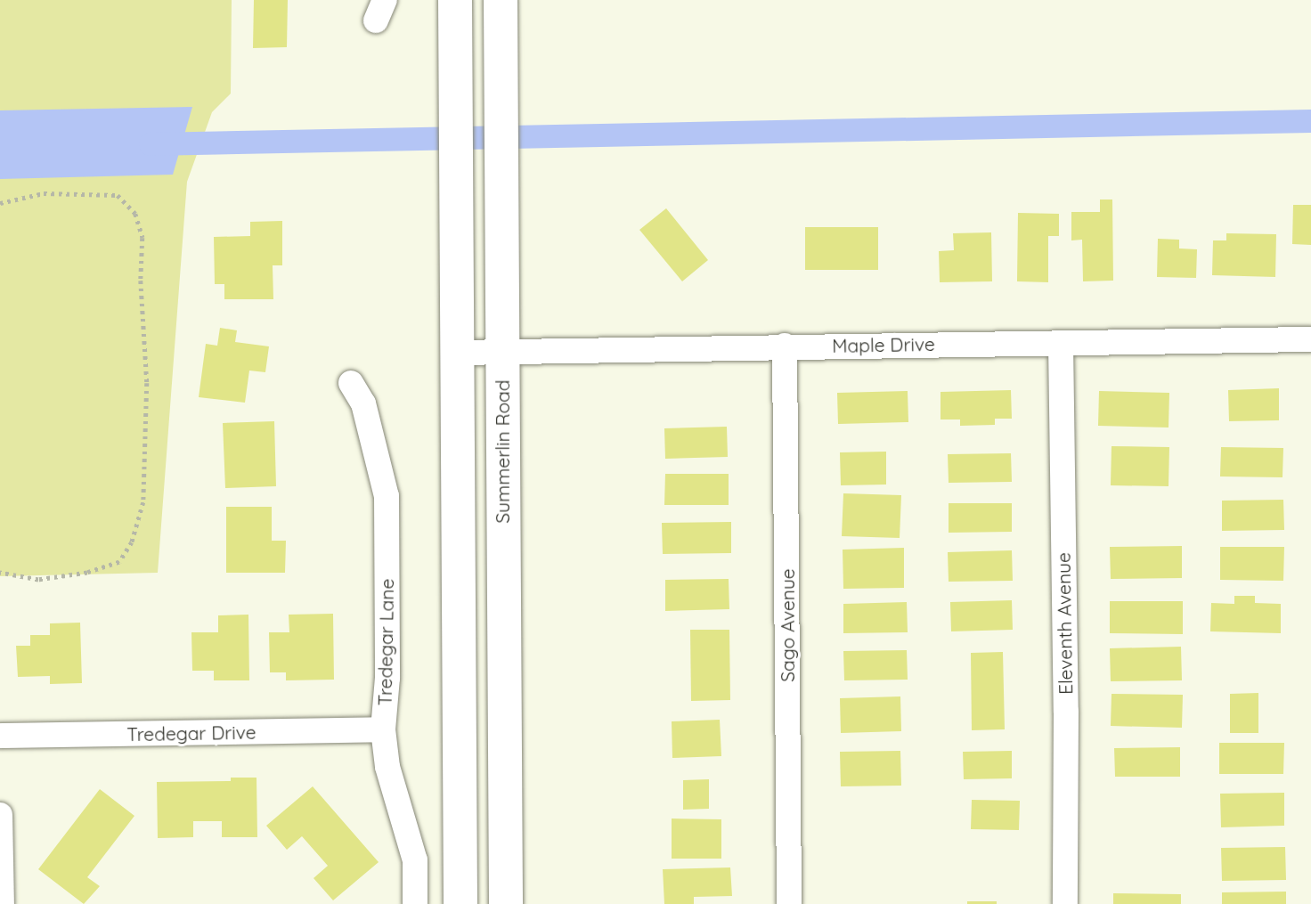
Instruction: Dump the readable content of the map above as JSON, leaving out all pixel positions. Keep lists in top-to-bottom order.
{
  "streets": {
    "main road": ["Summerlin Road"],
    "street": [
      "Maple Drive",
      "Eleventh Avenue",
      "Sago Avenue",
      "Tredegar Lane",
      "Tredegar Drive"
    ]
  },
  "crossings": [
    ["Maple Drive", "Summerlin Road"],
    ["Maple Drive", "Eleventh Avenue"],
    ["Maple Drive", "Sago Avenue"],
    ["Tredegar Lane", "Tredegar Drive"]
  ]
}
